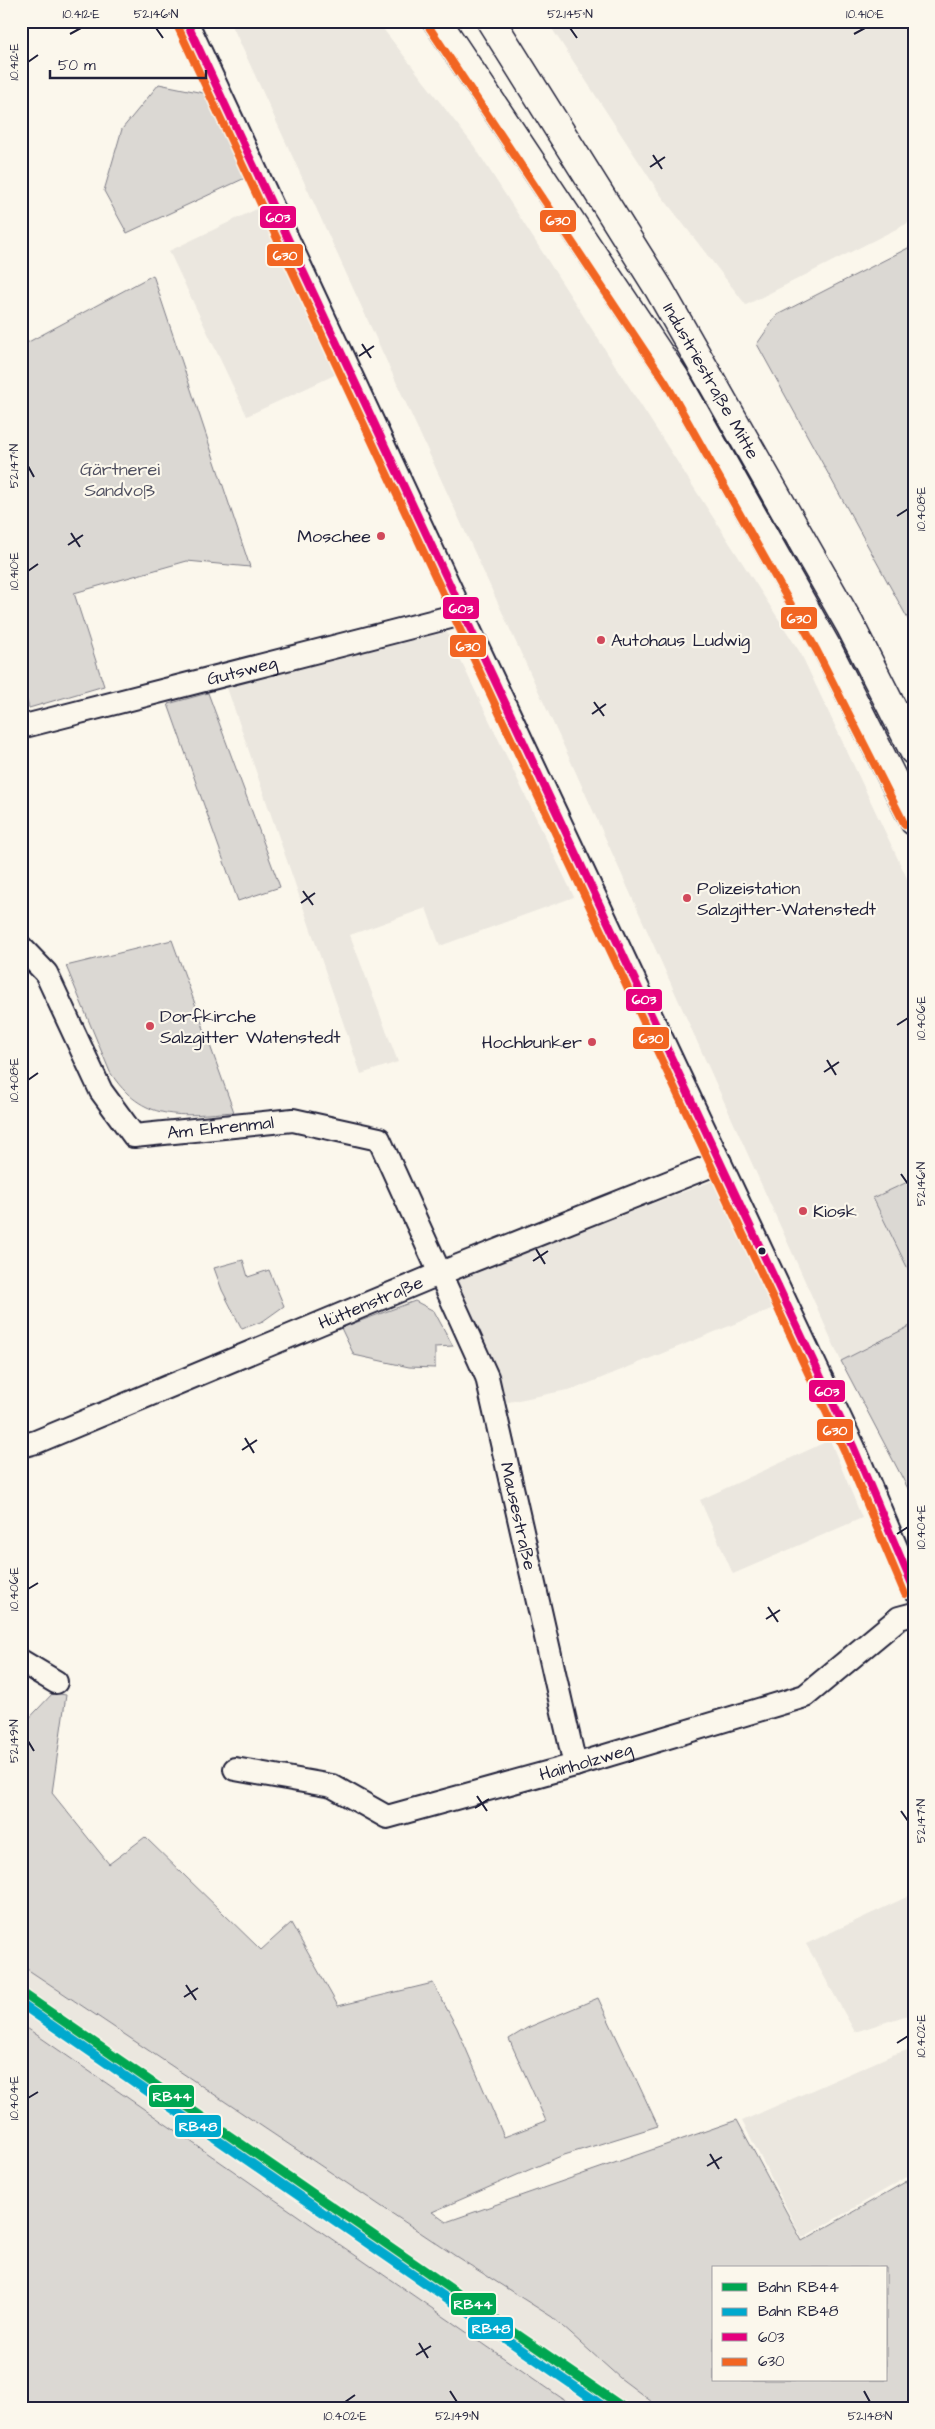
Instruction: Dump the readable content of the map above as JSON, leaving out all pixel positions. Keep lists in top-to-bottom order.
{
  "streets": {
    "highway": ["Industriestraße Mitte"],
    "street": [
      "Gutsweg",
      "Am Ehrenmal",
      "Hüttenstraße",
      "Mausestraße",
      "Hainholzweg"
    ]
  },
  "crossings": [
    ["Am Ehrenmal", "Hüttenstraße"],
    ["Am Ehrenmal", "Mausestraße"],
    ["Hüttenstraße", "Mausestraße"],
    ["Mausestraße", "Hainholzweg"]
  ],
  "parks": ["Gärtnerei Sandvoß"],
  "places": [
    "Moschee",
    "Autohaus Ludwig",
    "Polizeistation Salzgitter-Watenstedt",
    "Dorfkirche Salzgitter Watenstedt",
    "Hochbunker",
    "Kiosk"
  ],
  "lines": [
    "transit line 603",
    "transit line 630",
    "rail line RB44",
    "rail line RB48"
  ],
  "legend": [
    "Bahn RB44",
    "Bahn RB48",
    "603",
    "630"
  ],
  "scale_bar": "50 m",
  "coordinates": [
    "10.412°E",
    "52.146°N",
    "52.145°N",
    "10.410°E",
    "52.147°N",
    "10.408°E",
    "10.406°E",
    "10.404°E",
    "52.149°N",
    "10.402°E",
    "52.148°N"
  ]
}
